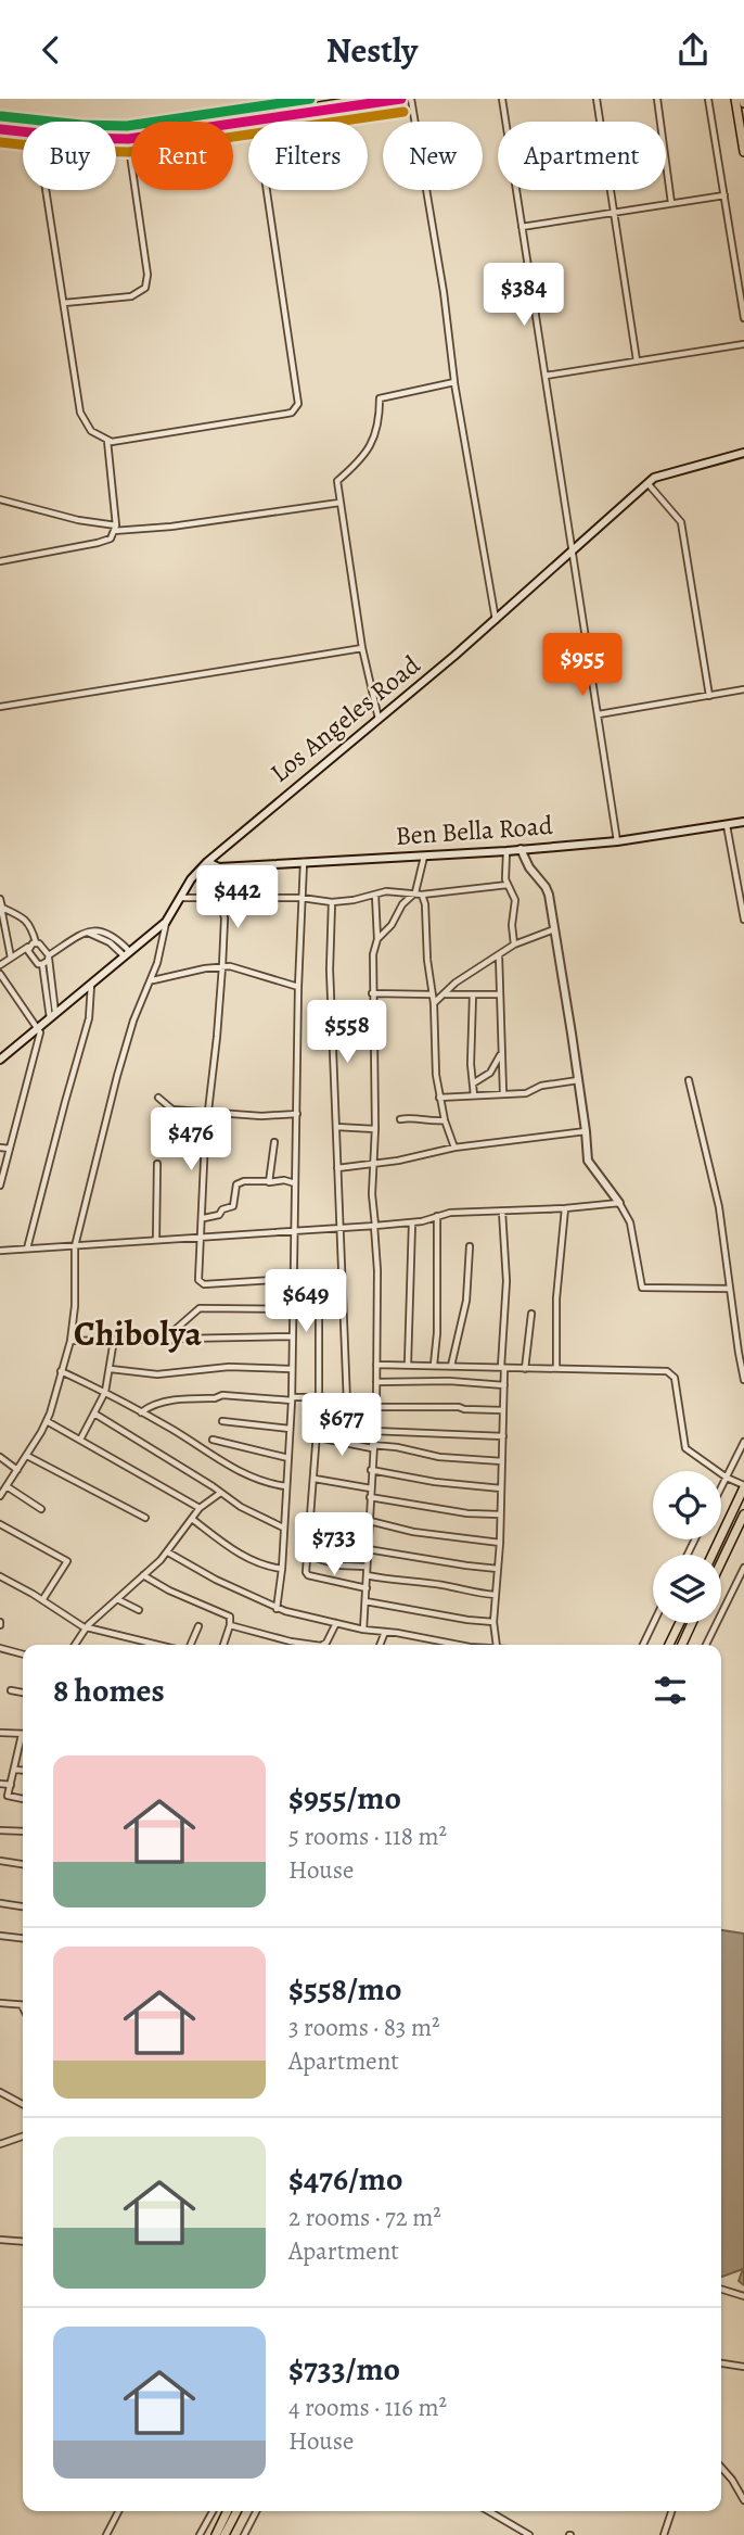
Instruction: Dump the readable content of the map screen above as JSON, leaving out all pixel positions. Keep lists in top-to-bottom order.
{
  "streets": {
    "main road": ["Los Angeles Road", "Ben Bella Road"]
  },
  "crossings": [
    ["Los Angeles Road", "Ben Bella Road"]
  ],
  "districts": ["Chibolya"],
  "lines": ["transit line 72"],
  "page": {
    "header": "Nestly",
    "chip": [
      "Buy",
      "Rent",
      "Filters",
      "New",
      "Apartment"
    ],
    "price": [
      "$384",
      "$955",
      "$442",
      "$558",
      "$476",
      "$649",
      "$677",
      "$733"
    ],
    "heading": "8 homes",
    "list": [
      {
        "name": "$955/mo",
        "note": "5 rooms · 118 m² · House"
      },
      {
        "name": "$558/mo",
        "note": "3 rooms · 83 m² · Apartment"
      },
      {
        "name": "$476/mo",
        "note": "2 rooms · 72 m² · Apartment"
      },
      {
        "name": "$733/mo",
        "note": "4 rooms · 116 m² · House"
      }
    ]
  }
}
